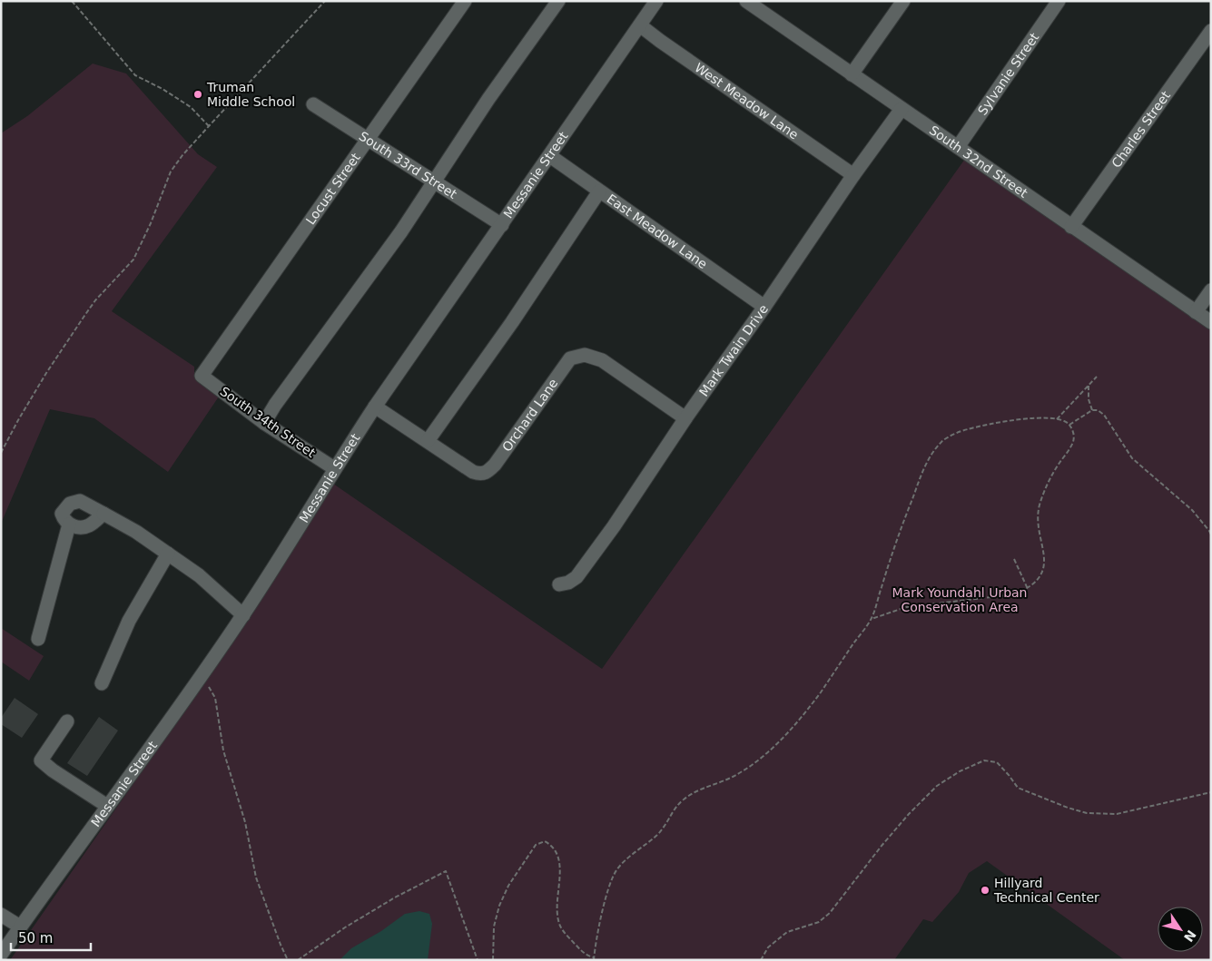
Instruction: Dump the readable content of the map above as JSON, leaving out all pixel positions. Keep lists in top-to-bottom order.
{
  "streets": {
    "street": [
      "Sylvanie Street",
      "West Meadow Lane",
      "Charles Street",
      "South 32nd Street",
      "South 33rd Street",
      "Messanie Street",
      "Locust Street",
      "East Meadow Lane",
      "Mark Twain Drive",
      "Orchard Lane",
      "South 34th Street"
    ]
  },
  "crossings": [
    ["Sylvanie Street", "South 32nd Street"],
    ["West Meadow Lane", "Messanie Street"],
    ["West Meadow Lane", "Mark Twain Drive"],
    ["Charles Street", "South 32nd Street"],
    ["South 32nd Street", "Mark Twain Drive"],
    ["South 33rd Street", "Messanie Street"],
    ["South 33rd Street", "Locust Street"],
    ["Messanie Street", "East Meadow Lane"],
    ["Messanie Street", "Orchard Lane"],
    ["Messanie Street", "South 34th Street"],
    ["Locust Street", "South 34th Street"],
    ["East Meadow Lane", "Mark Twain Drive"],
    ["Mark Twain Drive", "Orchard Lane"]
  ],
  "parks": ["Mark Youndahl Urban Conservation Area"],
  "places": ["Truman Middle School", "Hillyard Technical Center"],
  "scale_bar": "50 m",
  "north": "bottom right"
}
